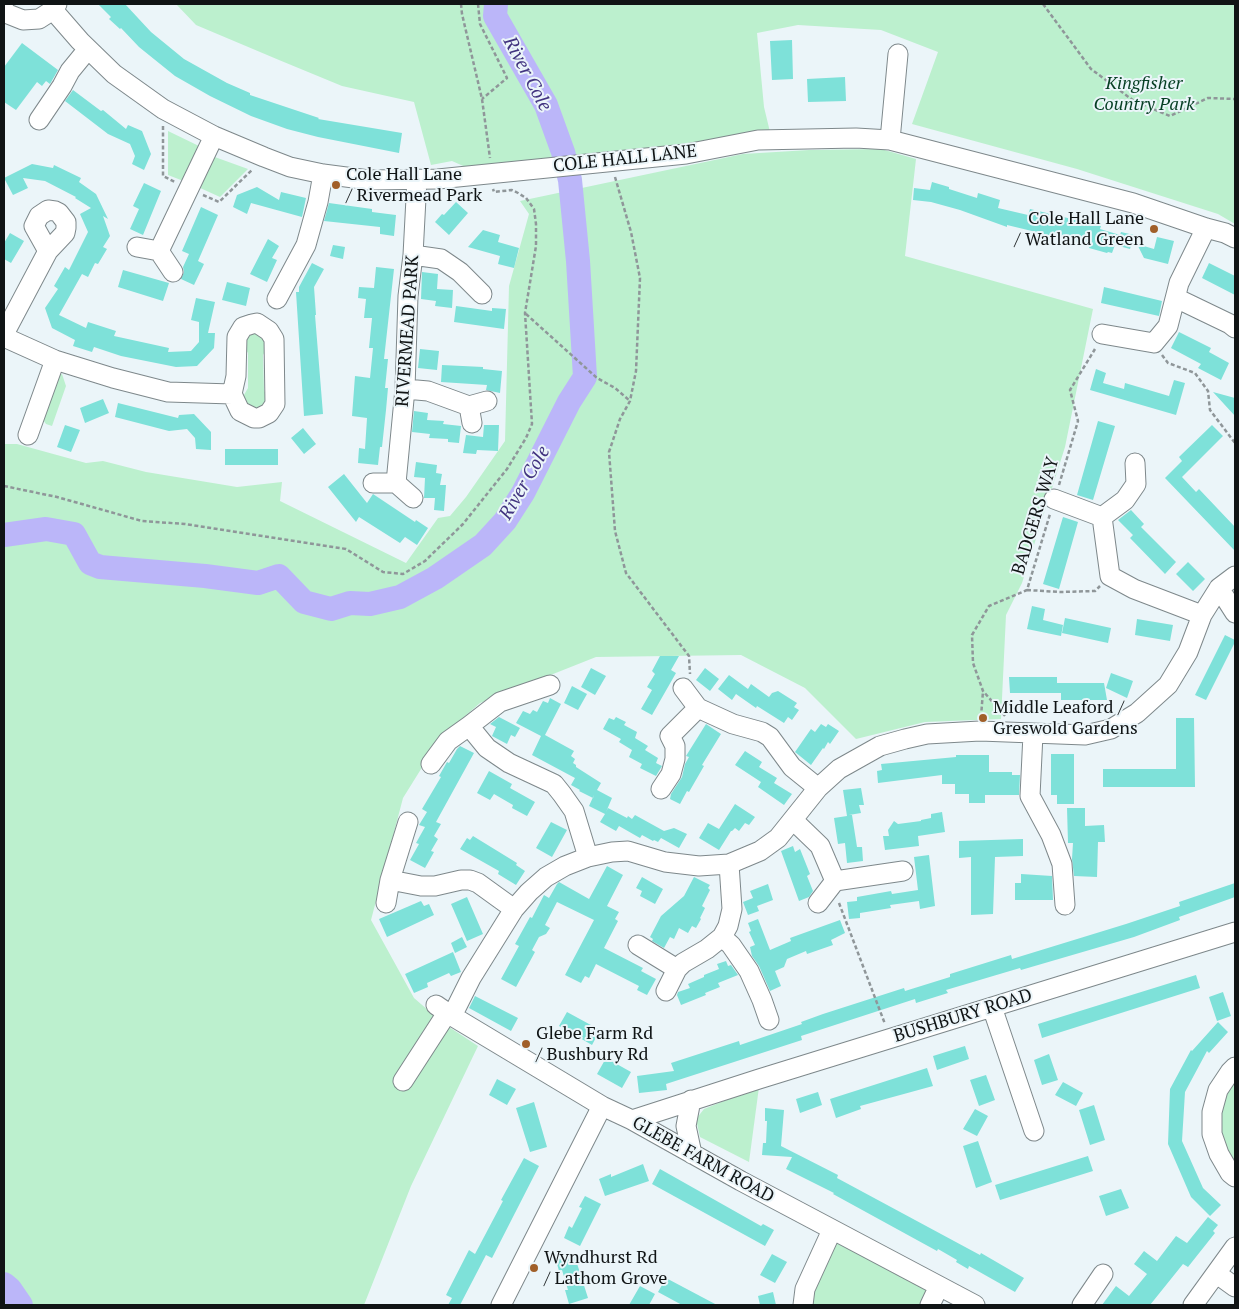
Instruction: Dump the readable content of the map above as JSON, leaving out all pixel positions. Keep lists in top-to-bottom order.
{
  "streets": {
    "street": [
      "COLE HALL LANE",
      "RIVERMEAD PARK",
      "BUSHBURY ROAD",
      "GLEBE FARM ROAD"
    ],
    "path": ["BADGERS WAY"]
  },
  "crossings": [
    ["COLE HALL LANE", "RIVERMEAD PARK"],
    ["BUSHBURY ROAD", "GLEBE FARM ROAD"]
  ],
  "water": ["River Cole"],
  "parks": ["Kingfisher Country Park"],
  "places": [
    "Cole Hall Lane / Rivermead Park",
    "Cole Hall Lane / Watland Green",
    "Middle Leaford / Greswold Gardens",
    "Glebe Farm Rd / Bushbury Rd",
    "Wyndhurst Rd / Lathom Grove"
  ]
}
